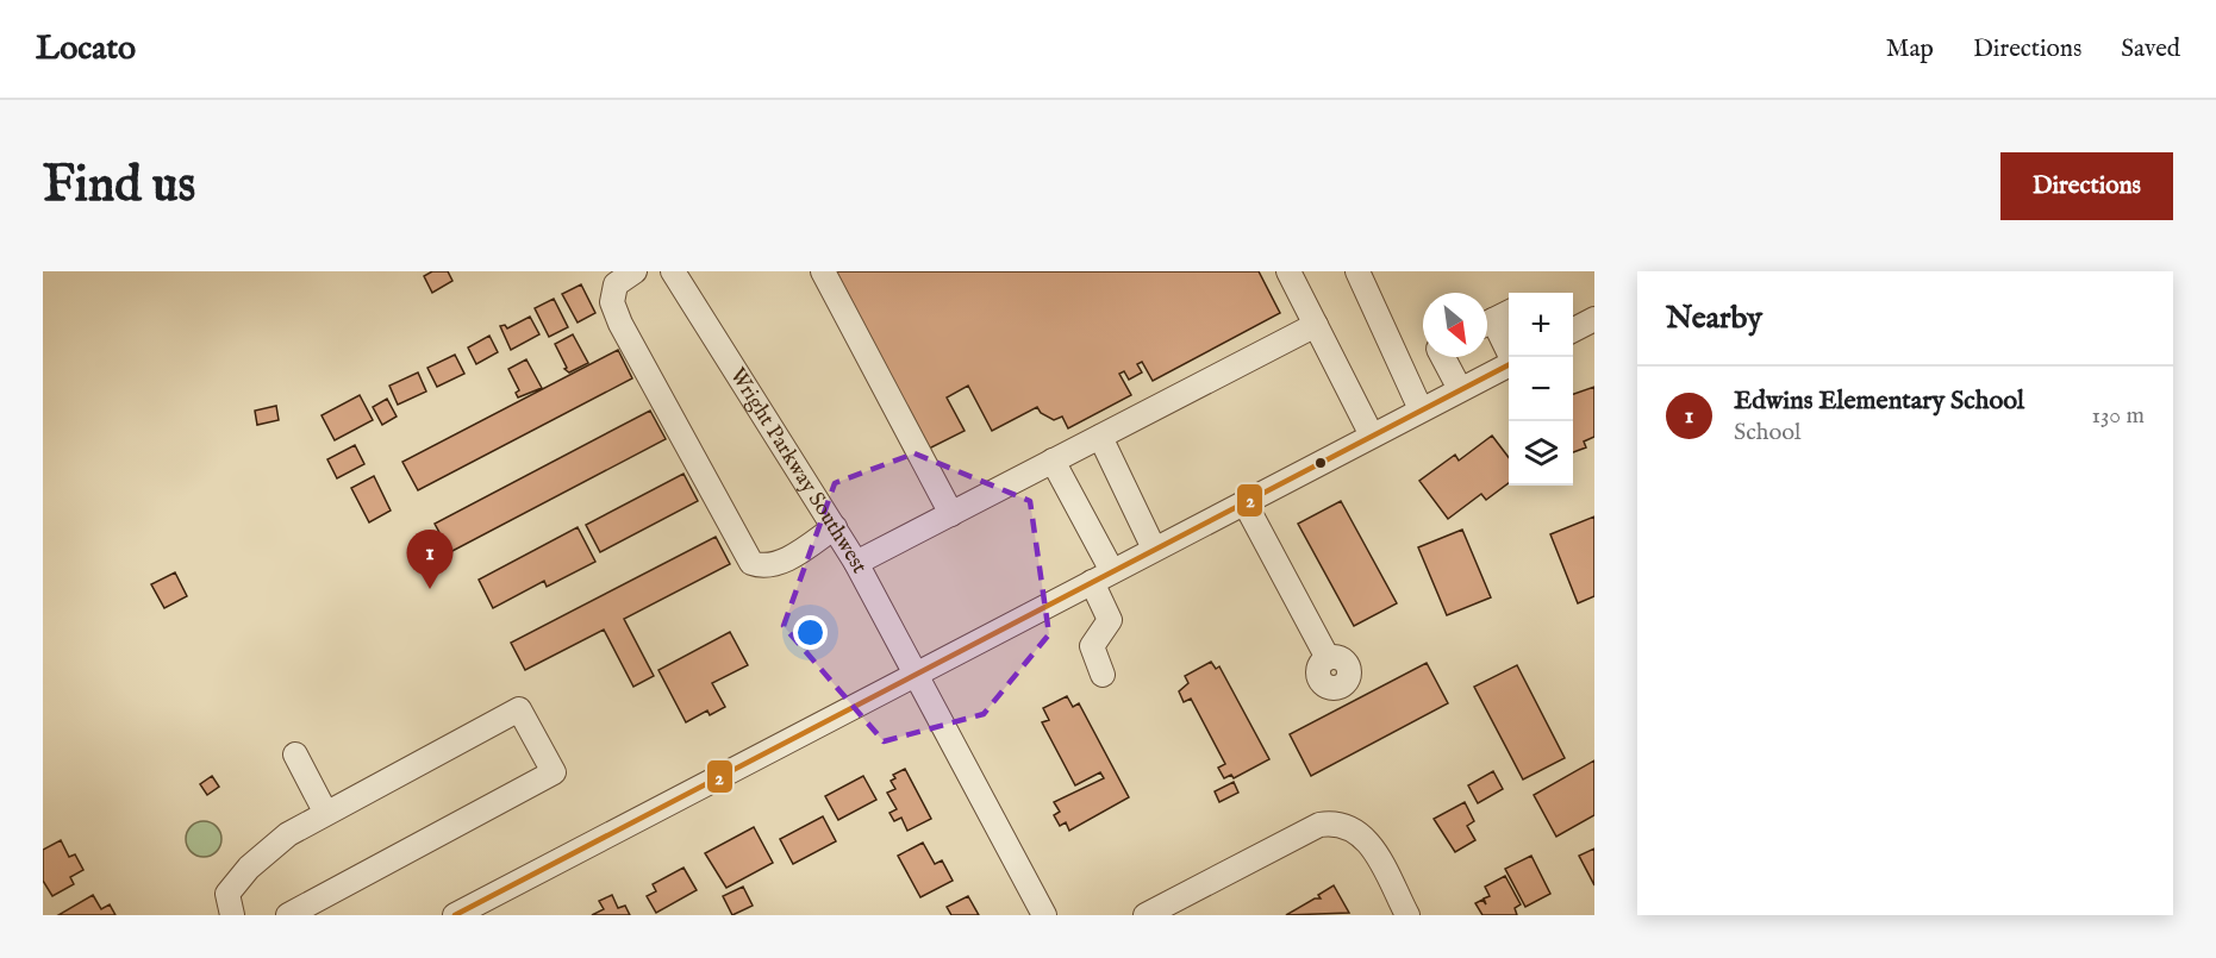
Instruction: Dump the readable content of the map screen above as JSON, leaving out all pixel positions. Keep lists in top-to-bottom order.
{
  "streets": {
    "street": ["Wright Parkway Southwest"]
  },
  "lines": ["transit line 2"],
  "north": "bottom right",
  "page": {
    "header": "Locato",
    "nav": ["Map", "Directions", "Saved"],
    "buttons": "Directions",
    "title": "Find us",
    "heading": "Nearby",
    "map_buttons": ["+", "−"],
    "list": [
      {
        "mark": "1",
        "name": "Edwins Elementary School",
        "note": "School",
        "value": "130 m"
      }
    ],
    "pins": "1"
  }
}
